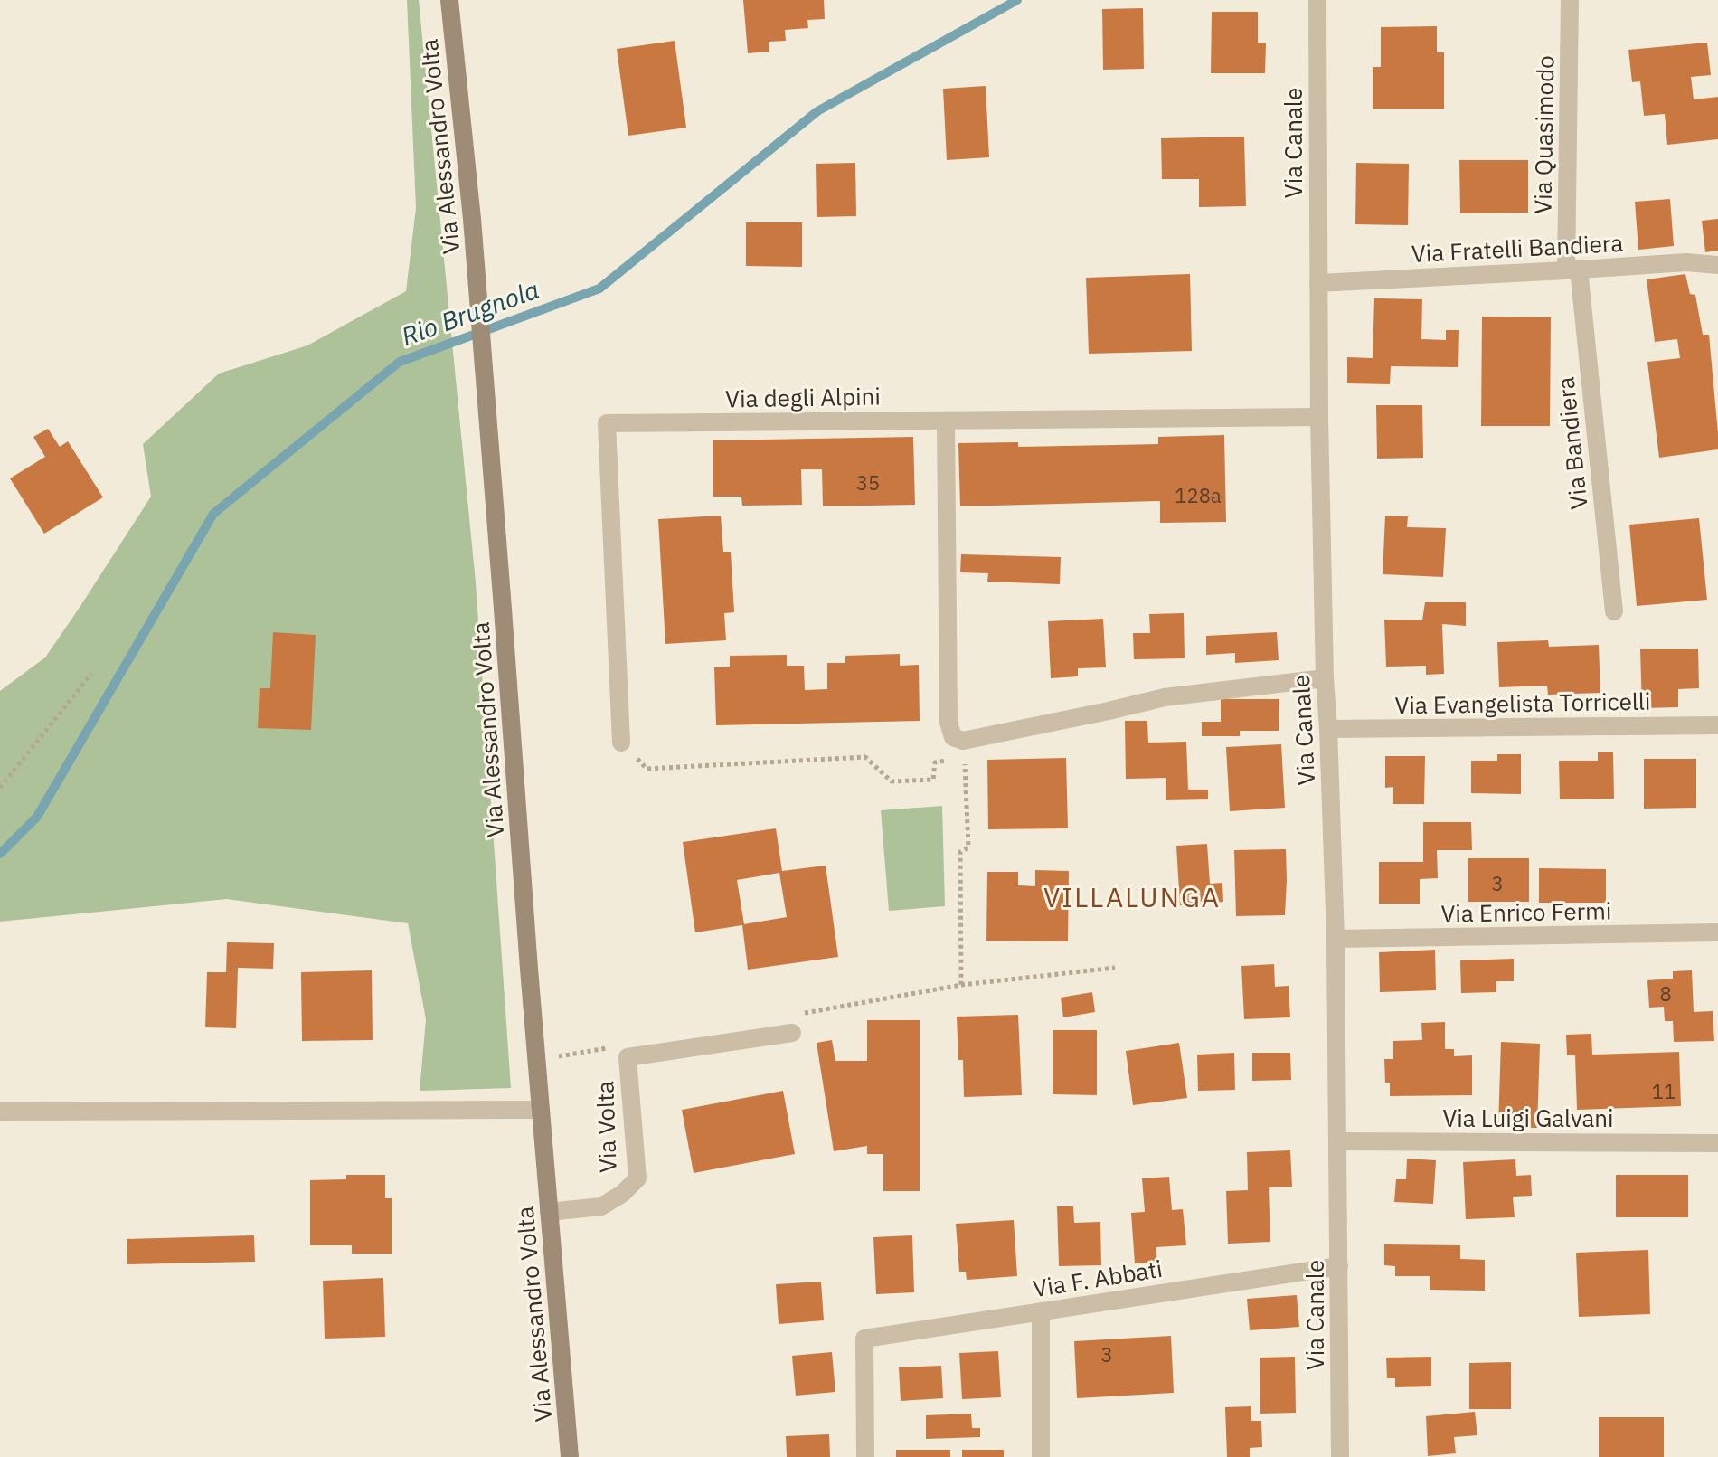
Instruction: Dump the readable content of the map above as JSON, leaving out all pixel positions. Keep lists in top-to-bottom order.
{
  "streets": {
    "main road": ["Via Alessandro Volta"],
    "street": [
      "Via Quasimodo",
      "Via Canale",
      "Via Fratelli Bandiera",
      "Via degli Alpini",
      "Via Bandiera",
      "Via Evangelista Torricelli",
      "Via Enrico Fermi",
      "Via Luigi Galvani",
      "Via Volta",
      "Via F. Abbati"
    ]
  },
  "crossings": [
    ["Via Quasimodo", "Via Fratelli Bandiera"],
    ["Via Quasimodo", "Via Bandiera"],
    ["Via Canale", "Via Fratelli Bandiera"],
    ["Via Canale", "Via degli Alpini"],
    ["Via Canale", "Via Evangelista Torricelli"],
    ["Via Canale", "Via Enrico Fermi"],
    ["Via Canale", "Via Luigi Galvani"],
    ["Via Canale", "Via F. Abbati"],
    ["Via Alessandro Volta", "Via Volta"],
    ["Via Fratelli Bandiera", "Via Bandiera"]
  ],
  "districts": ["VILLALUNGA"],
  "water": ["Rio Brugnola"],
  "house_numbers": [
    "35",
    "128a",
    "3",
    "8",
    "11",
    "3"
  ]
}
